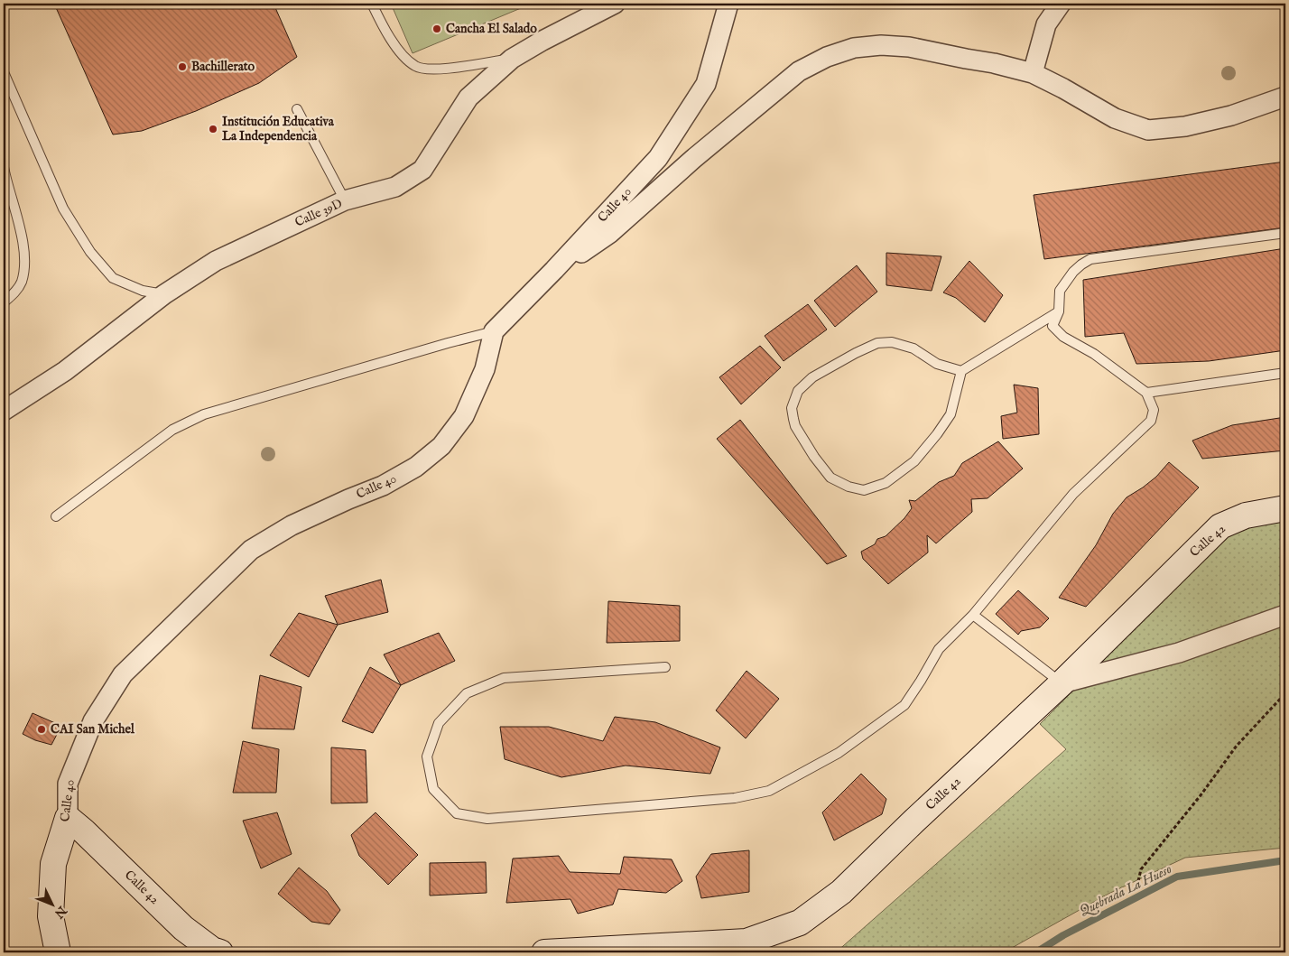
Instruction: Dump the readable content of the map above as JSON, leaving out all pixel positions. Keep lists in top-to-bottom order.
{
  "streets": {
    "street": ["Calle 40", "Calle 39D", "Calle 42"]
  },
  "crossings": [
    ["Calle 40", "Calle 42"]
  ],
  "water": ["Quebrada La Hueso"],
  "places": [
    "Cancha El Salado",
    "Bachillerato",
    "Institución Educativa La Independencia",
    "CAI San Michel"
  ],
  "north": "bottom right"
}
